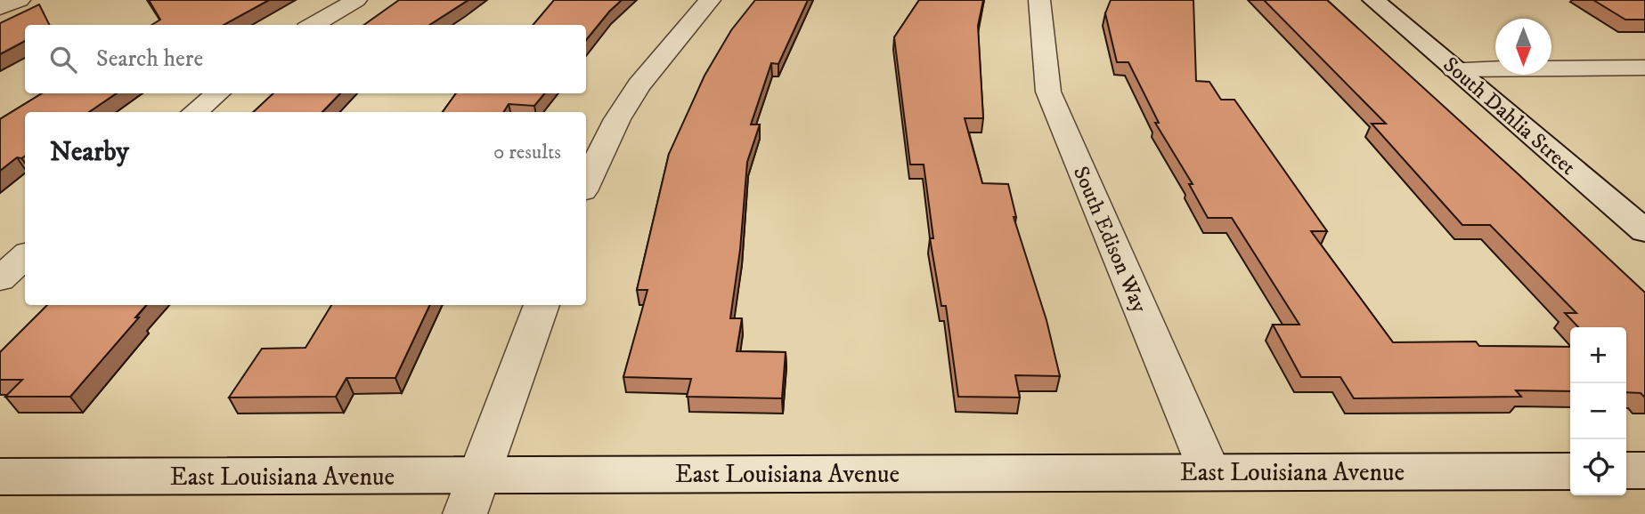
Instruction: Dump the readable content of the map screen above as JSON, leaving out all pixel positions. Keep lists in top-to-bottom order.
{
  "streets": {
    "street": ["South Dahlia Street", "South Edison Way", "East Louisiana Avenue"]
  },
  "crossings": [
    ["South Edison Way", "East Louisiana Avenue"]
  ],
  "north": "bottom",
  "page": {
    "search": "Search here",
    "heading": ["Nearby", "0 results"],
    "map_buttons": ["+", "−"]
  }
}
